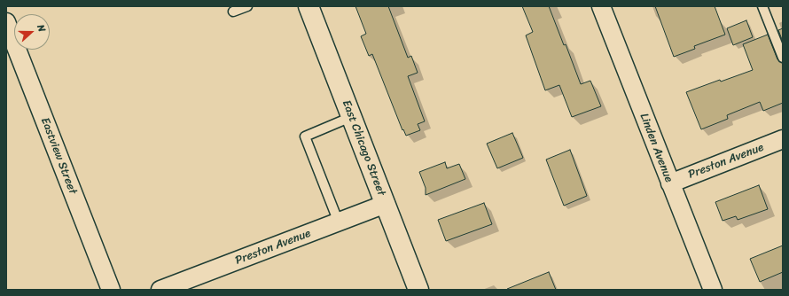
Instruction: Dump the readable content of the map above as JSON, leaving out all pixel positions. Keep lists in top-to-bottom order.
{
  "streets": {
    "main road": ["East Chicago Street"],
    "street": ["Linden Avenue", "Eastview Street", "Preston Avenue"]
  },
  "crossings": [
    ["East Chicago Street", "Preston Avenue"],
    ["Linden Avenue", "Preston Avenue"]
  ],
  "north": "right"
}
